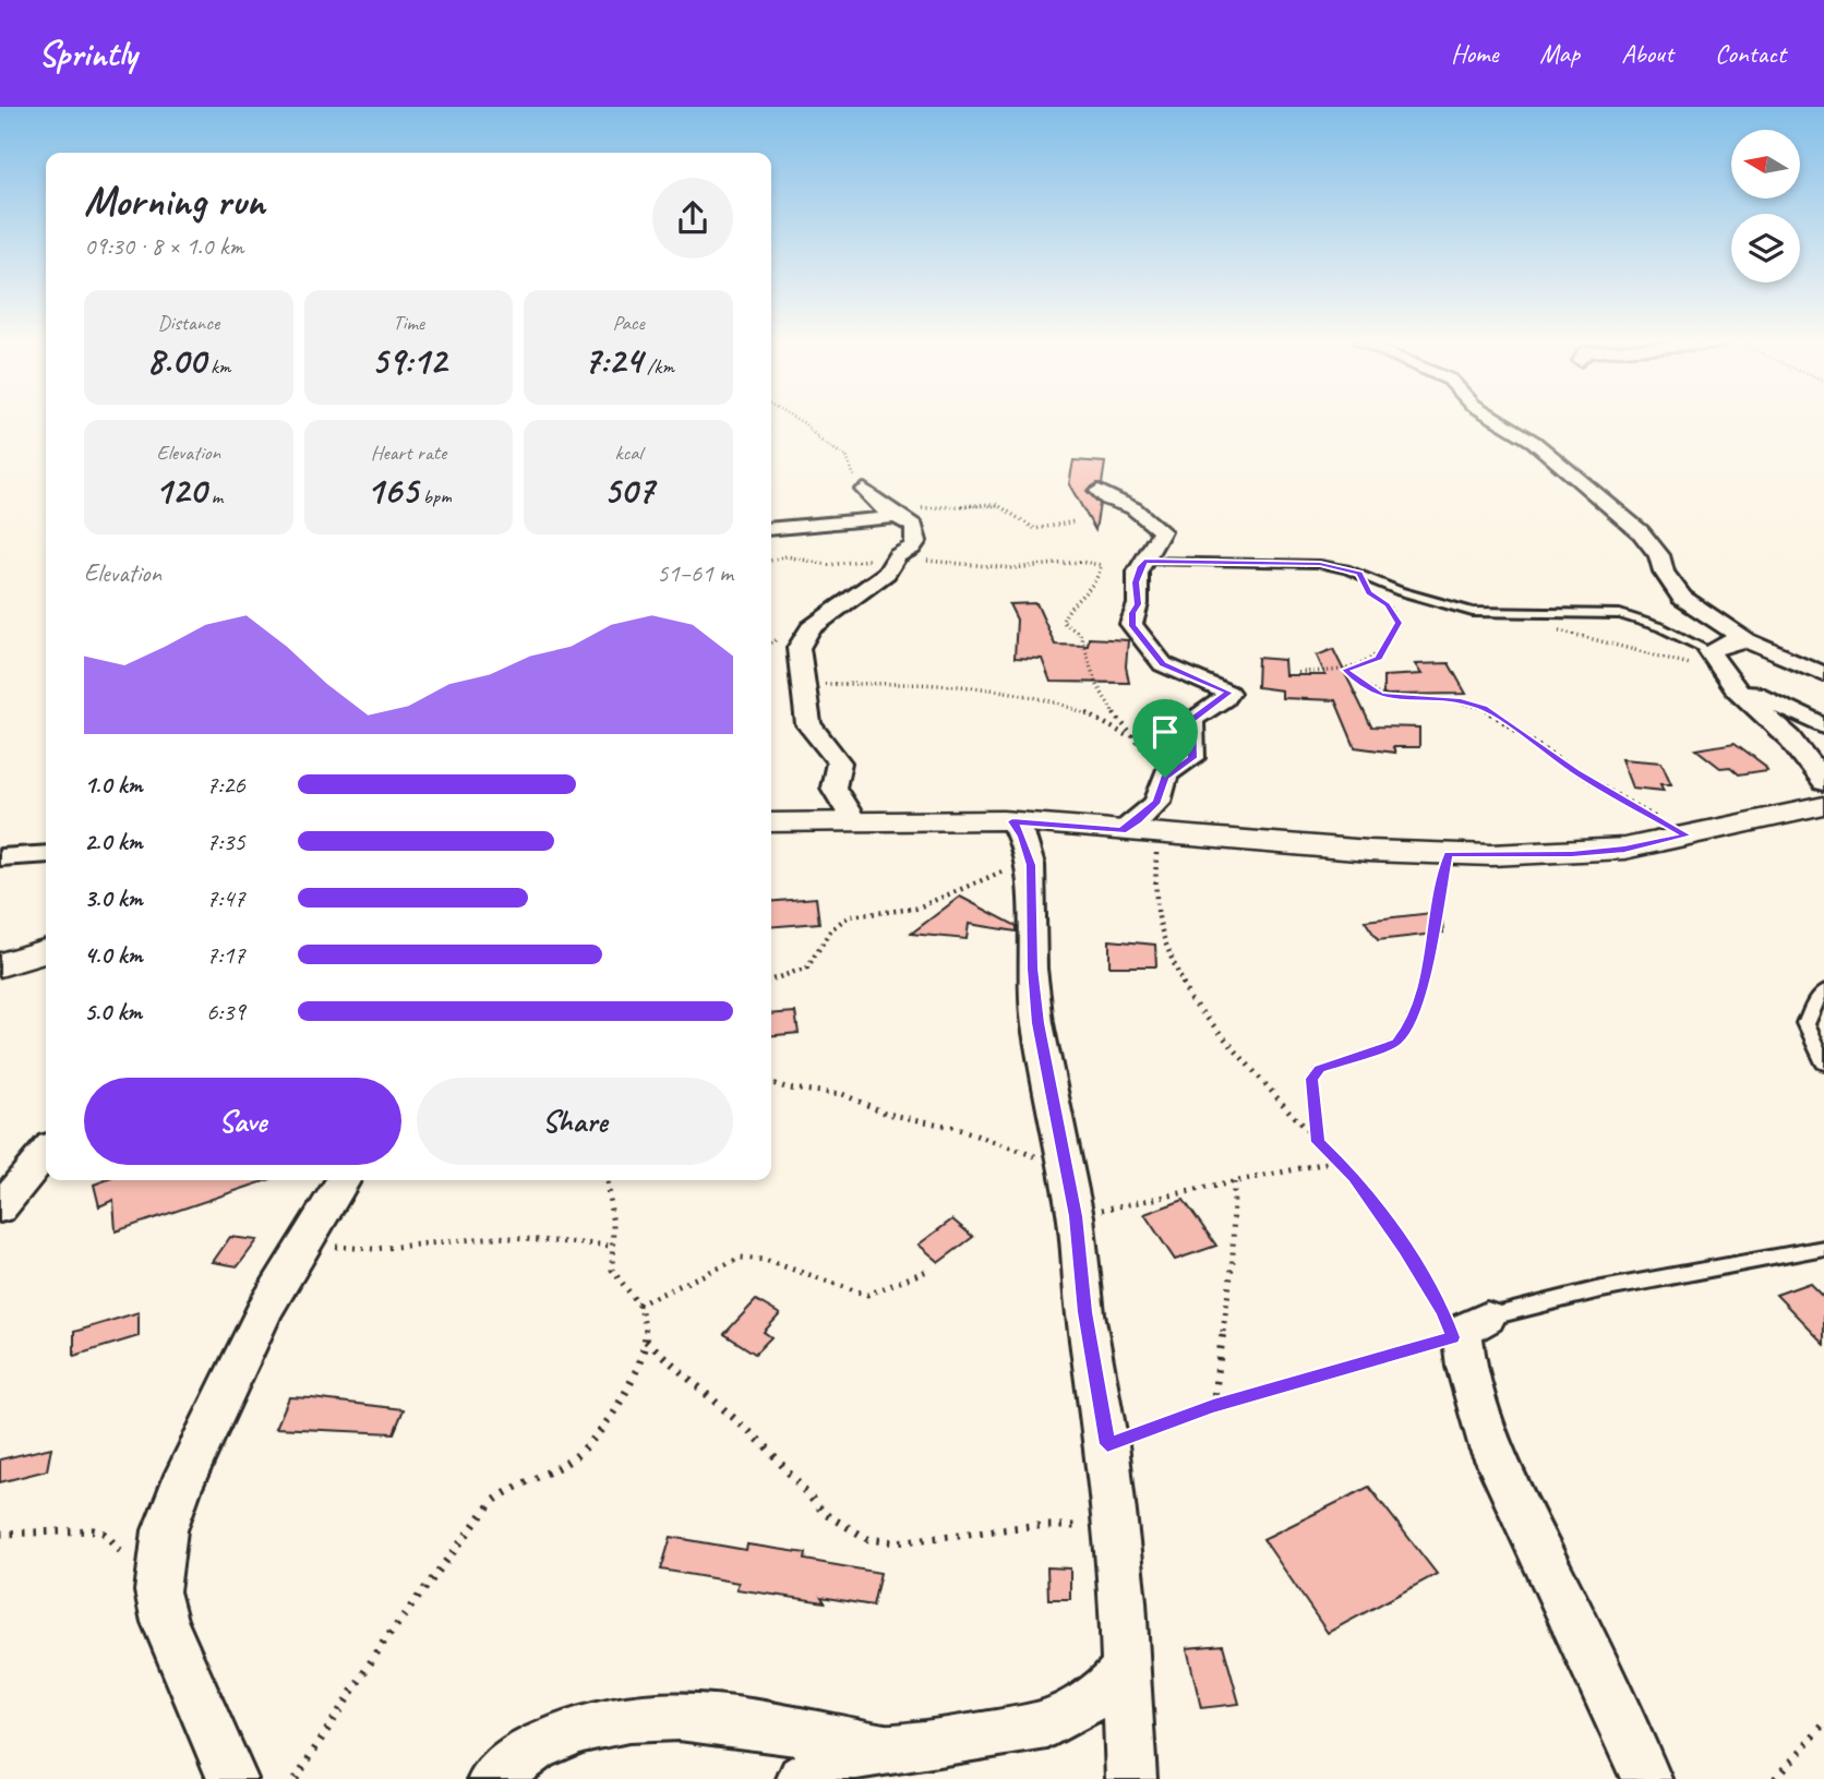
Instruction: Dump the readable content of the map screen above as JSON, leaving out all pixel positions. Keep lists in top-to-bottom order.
{
  "north": "left",
  "page": {
    "header": "Sprintly",
    "nav": [
      "Home",
      "Map",
      "About",
      "Contact"
    ],
    "heading": ["Morning run", "09:30 · 8 × 1.0 km"],
    "stats": [
      ["Distance", "8.00 km"],
      ["Time", "59:12"],
      ["Pace", "7:24 /km"],
      ["Elevation", "120 m"],
      ["Heart rate", "165 bpm"],
      ["kcal", "507"]
    ],
    "chart": ["Elevation", "51–61 m"],
    "list": [
      {
        "name": "1.0 km",
        "note": "7:26"
      },
      {
        "name": "2.0 km",
        "note": "7:35"
      },
      {
        "name": "3.0 km",
        "note": "7:47"
      },
      {
        "name": "4.0 km",
        "note": "7:17"
      },
      {
        "name": "5.0 km",
        "note": "6:39"
      }
    ],
    "buttons": ["Save", "Share"]
  }
}
